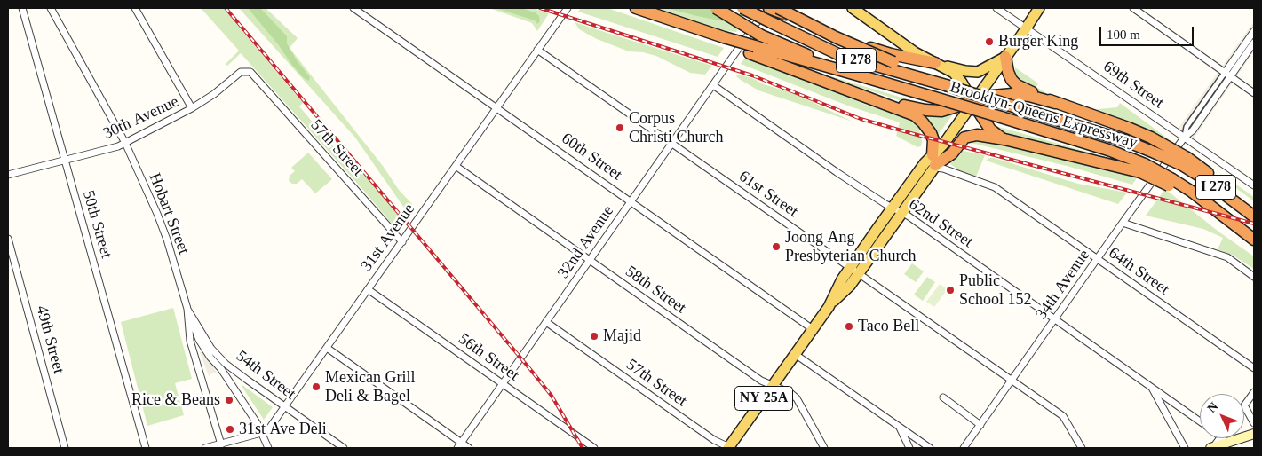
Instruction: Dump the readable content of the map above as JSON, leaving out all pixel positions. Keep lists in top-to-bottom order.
{
  "streets": {
    "highway": ["I 278", "Brooklyn-Queens Expressway"],
    "main road": ["NY 25A"],
    "street": [
      "69th Street",
      "30th Avenue",
      "57th Street",
      "60th Street",
      "61st Street",
      "Hobart Street",
      "62nd Street",
      "50th Street",
      "31st Avenue",
      "32nd Avenue",
      "64th Street",
      "34th Avenue",
      "58th Street",
      "49th Street",
      "56th Street",
      "54th Street"
    ]
  },
  "crossings": [
    ["I 278", "Brooklyn-Queens Expressway"],
    ["69th Street", "34th Avenue"],
    ["30th Avenue", "57th Street"],
    ["30th Avenue", "Hobart Street"],
    ["30th Avenue", "50th Street"],
    ["57th Street", "31st Avenue"],
    ["57th Street", "32nd Avenue"],
    ["57th Street", "NY 25A"],
    ["60th Street", "31st Avenue"],
    ["60th Street", "32nd Avenue"],
    ["60th Street", "NY 25A"],
    ["61st Street", "31st Avenue"],
    ["61st Street", "32nd Avenue"],
    ["61st Street", "34th Avenue"],
    ["61st Street", "NY 25A"],
    ["Hobart Street", "31st Avenue"],
    ["Hobart Street", "54th Street"],
    ["62nd Street", "32nd Avenue"],
    ["62nd Street", "34th Avenue"],
    ["62nd Street", "NY 25A"],
    ["31st Avenue", "58th Street"],
    ["31st Avenue", "56th Street"],
    ["31st Avenue", "54th Street"],
    ["32nd Avenue", "58th Street"],
    ["32nd Avenue", "56th Street"],
    ["64th Street", "34th Avenue"],
    ["64th Street", "NY 25A"],
    ["58th Street", "NY 25A"]
  ],
  "places": [
    "Burger King",
    "Corpus Christi Church",
    "Joong Ang Presbyterian Church",
    "Public School 152",
    "Taco Bell",
    "Majid",
    "Mexican Grill Deli & Bagel",
    "Rice & Beans",
    "31st Ave Deli"
  ],
  "scale_bar": "100 m",
  "north": "top left"
}
